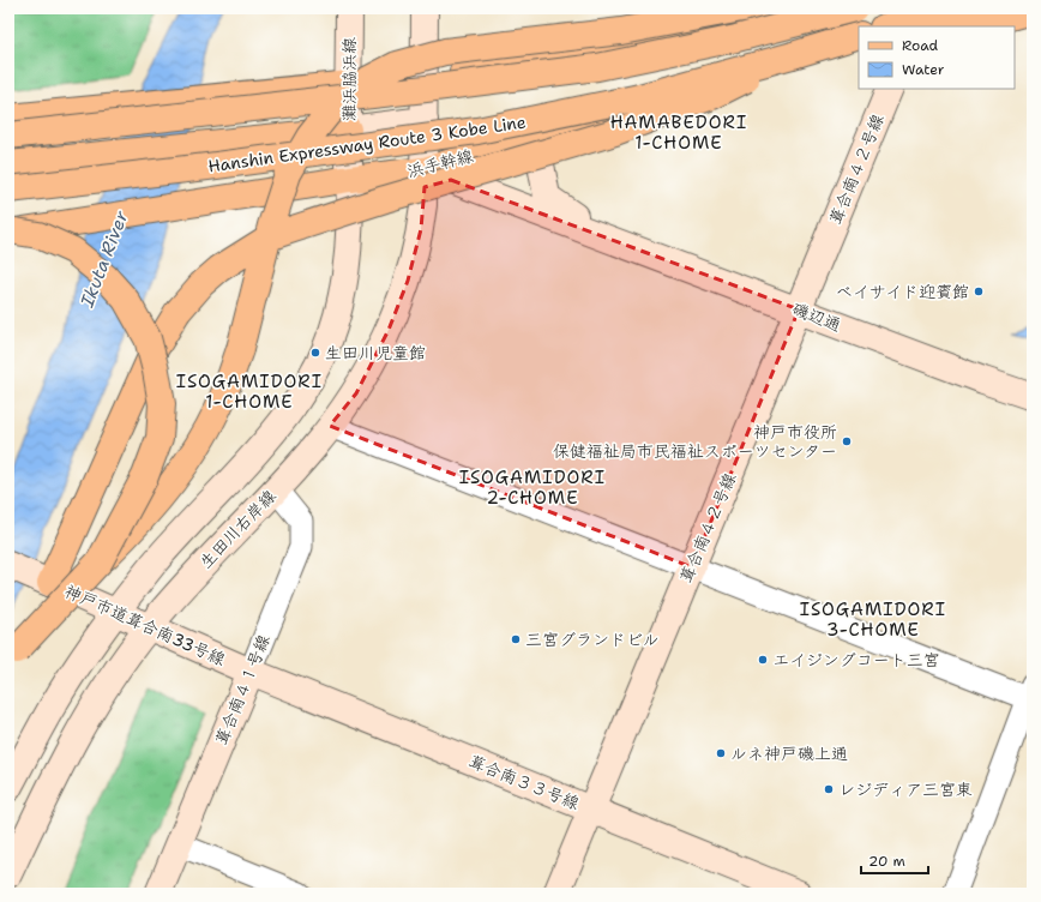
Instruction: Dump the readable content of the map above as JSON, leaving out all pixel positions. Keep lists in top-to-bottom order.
{
  "streets": {
    "main road": ["Hanshin Expressway Route 3 Kobe Line", "浜手幹線"],
    "street": [
      "灘浜脇浜線",
      "葺合南４２号線",
      "磯辺通",
      "生田川右岸線",
      "神戸市道葺合南33号線",
      "葺合南４１号線",
      "葺合南３３号線"
    ]
  },
  "crossings": [
    ["灘浜脇浜線", "浜手幹線"],
    ["浜手幹線", "磯辺通"],
    ["浜手幹線", "生田川右岸線"],
    ["葺合南４２号線", "磯辺通"],
    ["葺合南４２号線", "葺合南３３号線"],
    ["磯辺通", "生田川右岸線"],
    ["生田川右岸線", "神戸市道葺合南33号線"],
    ["生田川右岸線", "葺合南４１号線"],
    ["神戸市道葺合南33号線", "葺合南４１号線"],
    ["神戸市道葺合南33号線", "葺合南３３号線"],
    ["葺合南４１号線", "葺合南３３号線"]
  ],
  "districts": [
    "HAMABEDORI 1-CHOME",
    "ISOGAMIDORI 1-CHOME",
    "ISOGAMIDORI 2-CHOME",
    "ISOGAMIDORI 3-CHOME"
  ],
  "water": ["Ikuta River"],
  "places": [
    "ベイサイド迎賓館",
    "生田川児童館",
    "神戸市役所 保健福祉局市民福祉スポーツセンター",
    "三宮グランドビル",
    "エイジングコート三宮",
    "ルネ神戸磯上通",
    "レジディア三宮東"
  ],
  "legend": ["Road", "Water"],
  "scale_bar": "20 m"
}
